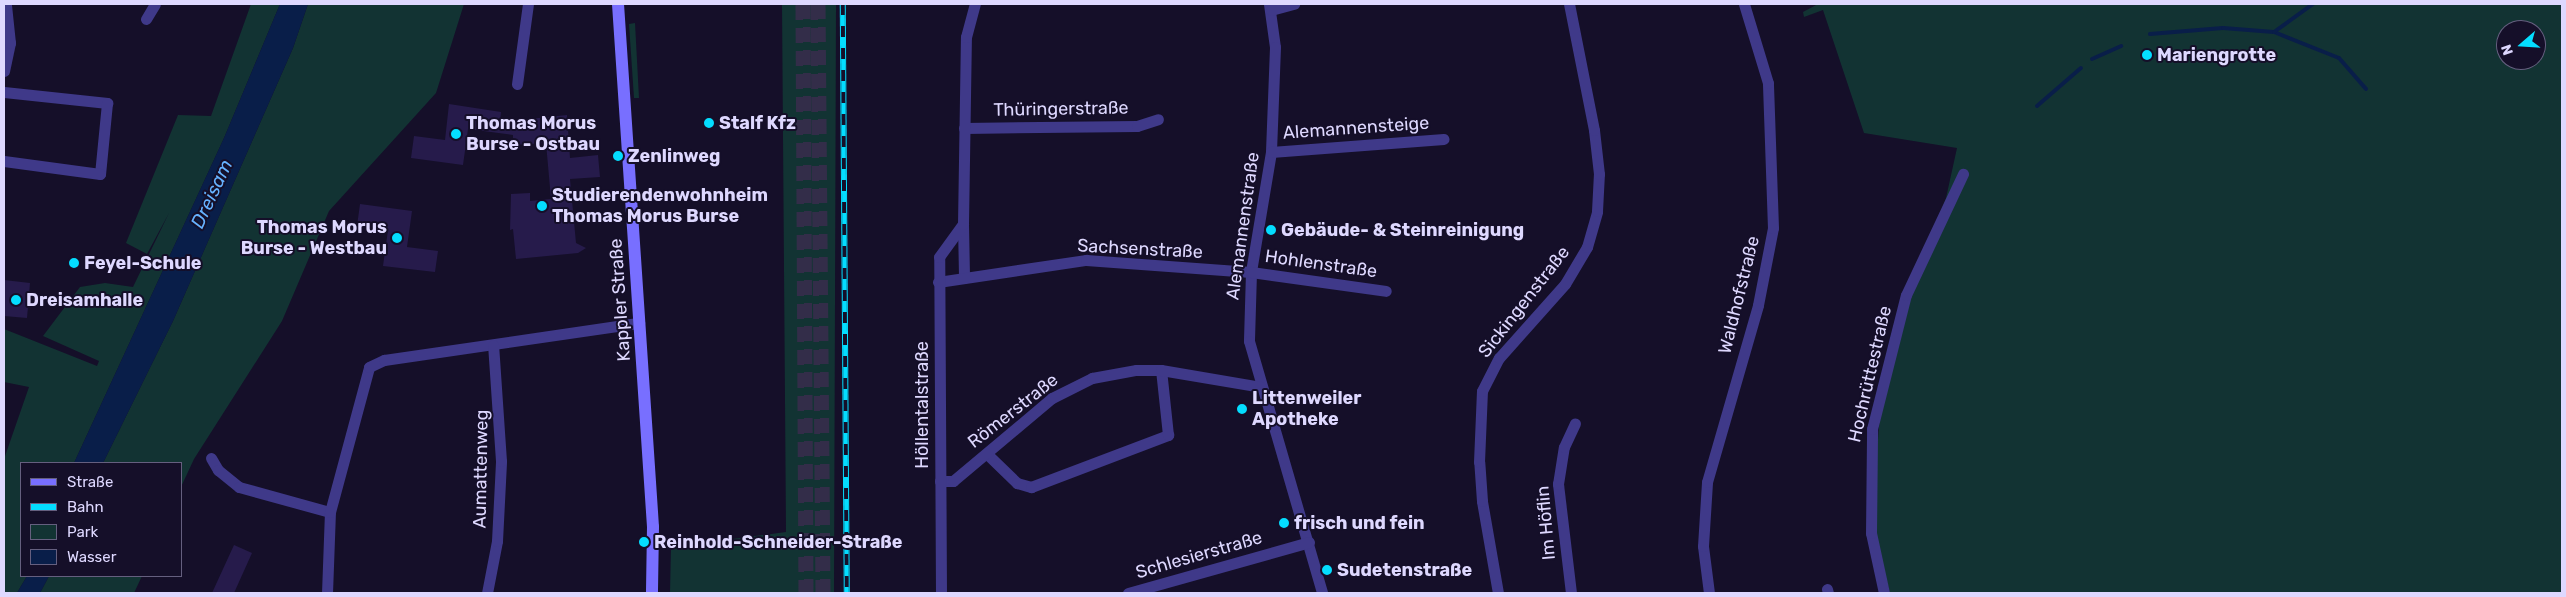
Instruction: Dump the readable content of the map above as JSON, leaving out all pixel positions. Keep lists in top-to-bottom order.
{
  "streets": {
    "street": [
      "Thüringerstraße",
      "Alemannensteige",
      "Alemannenstraße",
      "Sachsenstraße",
      "Hohlenstraße",
      "Waldhofstraße",
      "Kappler Straße",
      "Sickingenstraße",
      "Hochrüttestraße",
      "Höllentalstraße",
      "Römerstraße",
      "Aumattenweg",
      "Im Höflin",
      "Schlesierstraße"
    ]
  },
  "crossings": [
    ["Alemannensteige", "Alemannenstraße"],
    ["Alemannenstraße", "Sachsenstraße"],
    ["Alemannenstraße", "Hohlenstraße"],
    ["Alemannenstraße", "Römerstraße"],
    ["Alemannenstraße", "Schlesierstraße"],
    ["Sachsenstraße", "Hohlenstraße"],
    ["Sachsenstraße", "Höllentalstraße"],
    ["Höllentalstraße", "Römerstraße"]
  ],
  "water": ["Dreisam"],
  "places": [
    "Mariengrotte",
    "Stalf Kfz",
    "Thomas Morus Burse - Ostbau",
    "Zenlinweg",
    "Studierendenwohnheim Thomas Morus Burse",
    "Gebäude- & Steinreinigung",
    "Thomas Morus Burse - Westbau",
    "Feyel-Schule",
    "Dreisamhalle",
    "Littenweiler Apotheke",
    "frisch und fein",
    "Reinhold-Schneider-Straße",
    "Sudetenstraße"
  ],
  "legend": [
    "Straße",
    "Bahn",
    "Park",
    "Wasser"
  ],
  "north": "left"
}
